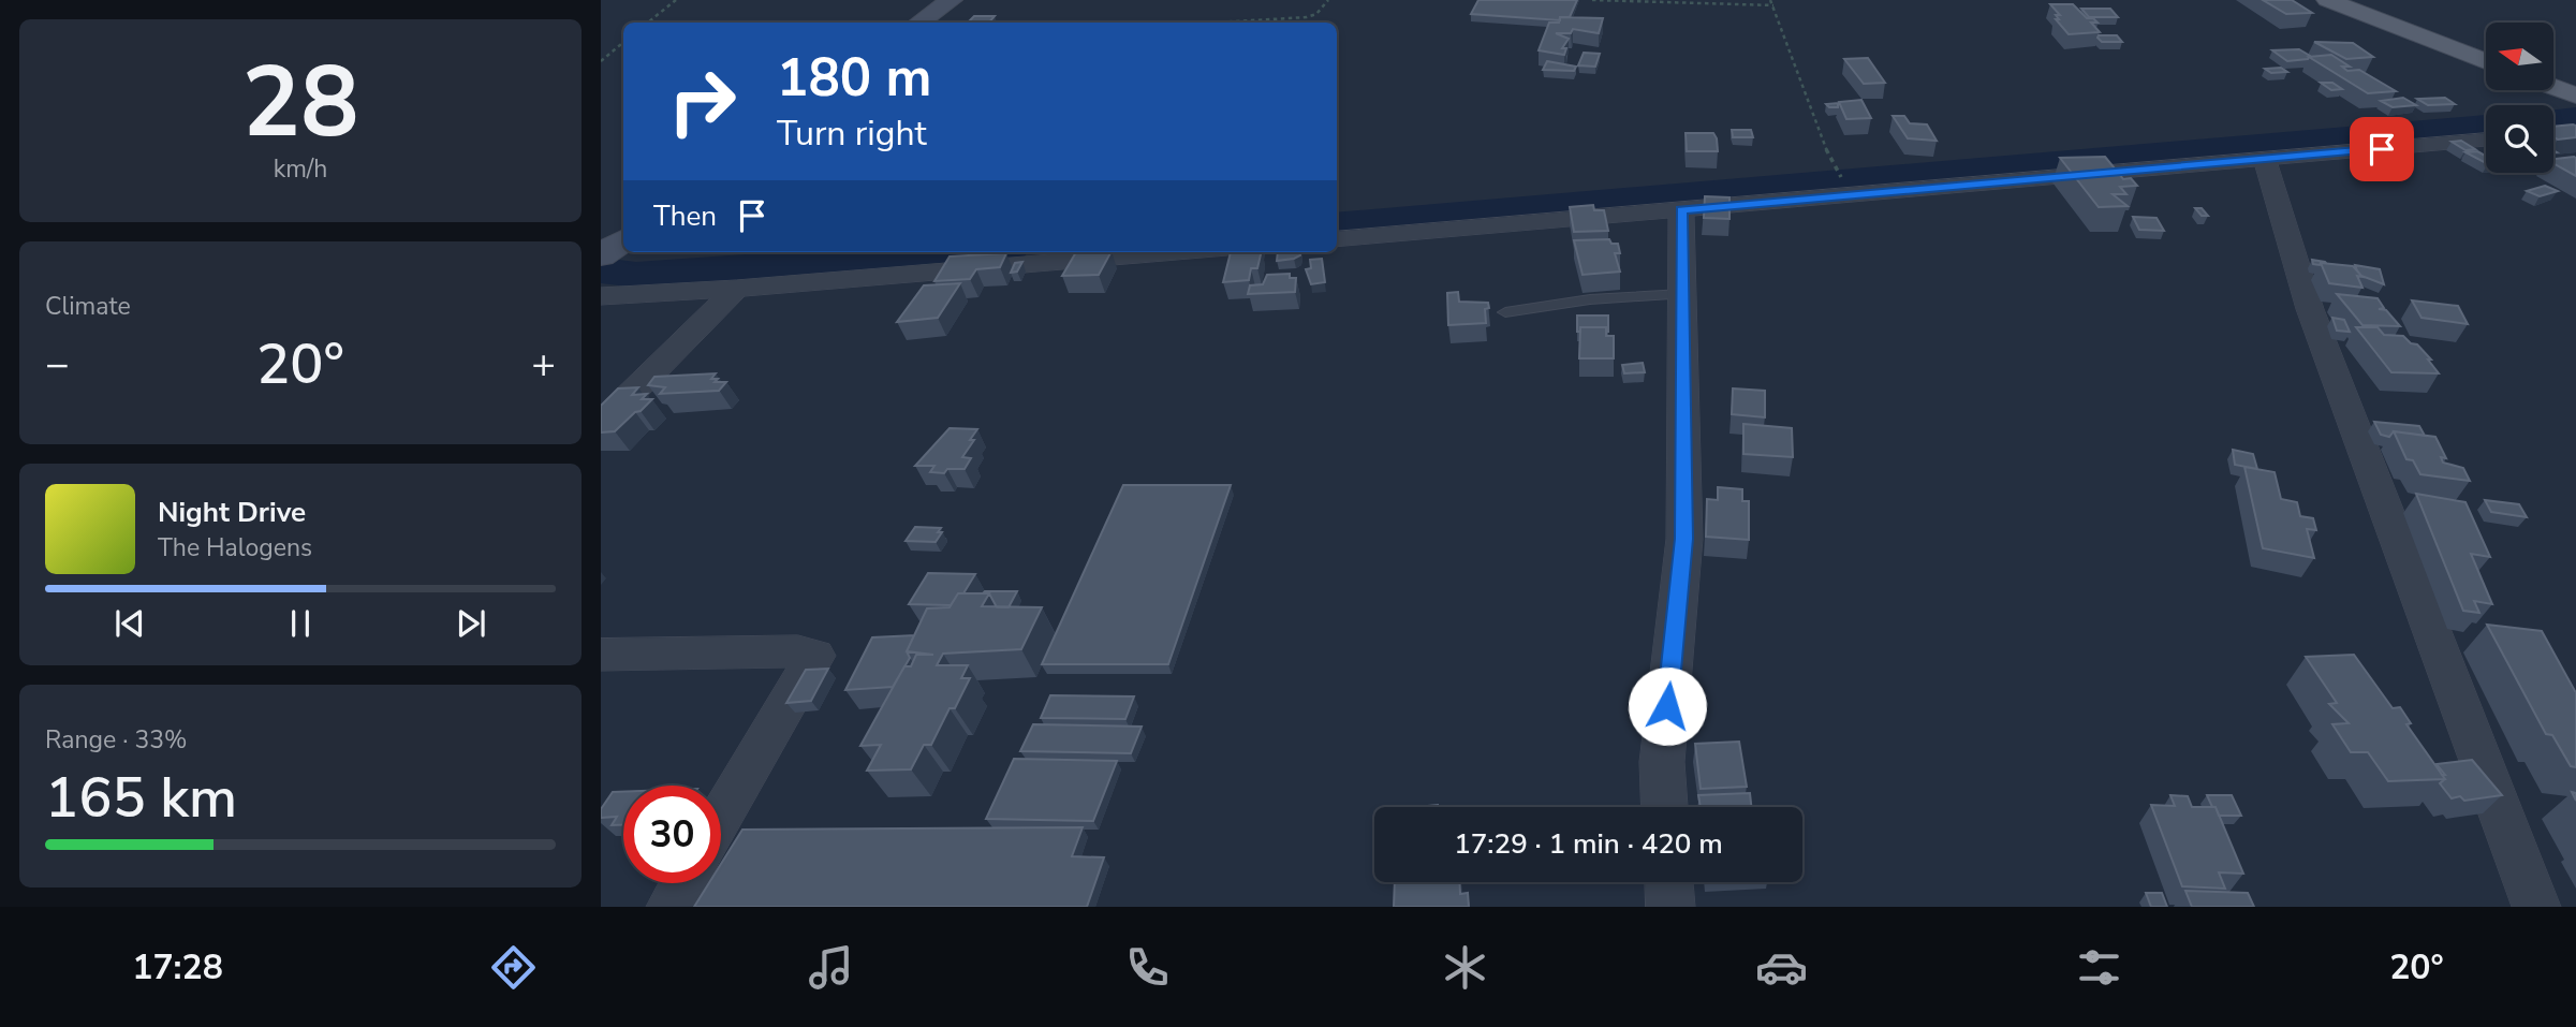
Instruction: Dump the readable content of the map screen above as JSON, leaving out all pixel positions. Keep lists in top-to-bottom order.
{
  "north": "left",
  "page": {
    "tile": [
      ["28", "km/h"],
      "Climate",
      ["Range · 33%", "165 km"]
    ],
    "turn": ["180 m", "Turn right"],
    "then": "Then",
    "heat": ["−", "20°", "+"],
    "song": ["Night Drive", "The Halogens"],
    "limit": "30",
    "trip": "17:29 · 1 min · 420 m",
    "tabs": ["17:28", "20°"]
  }
}
